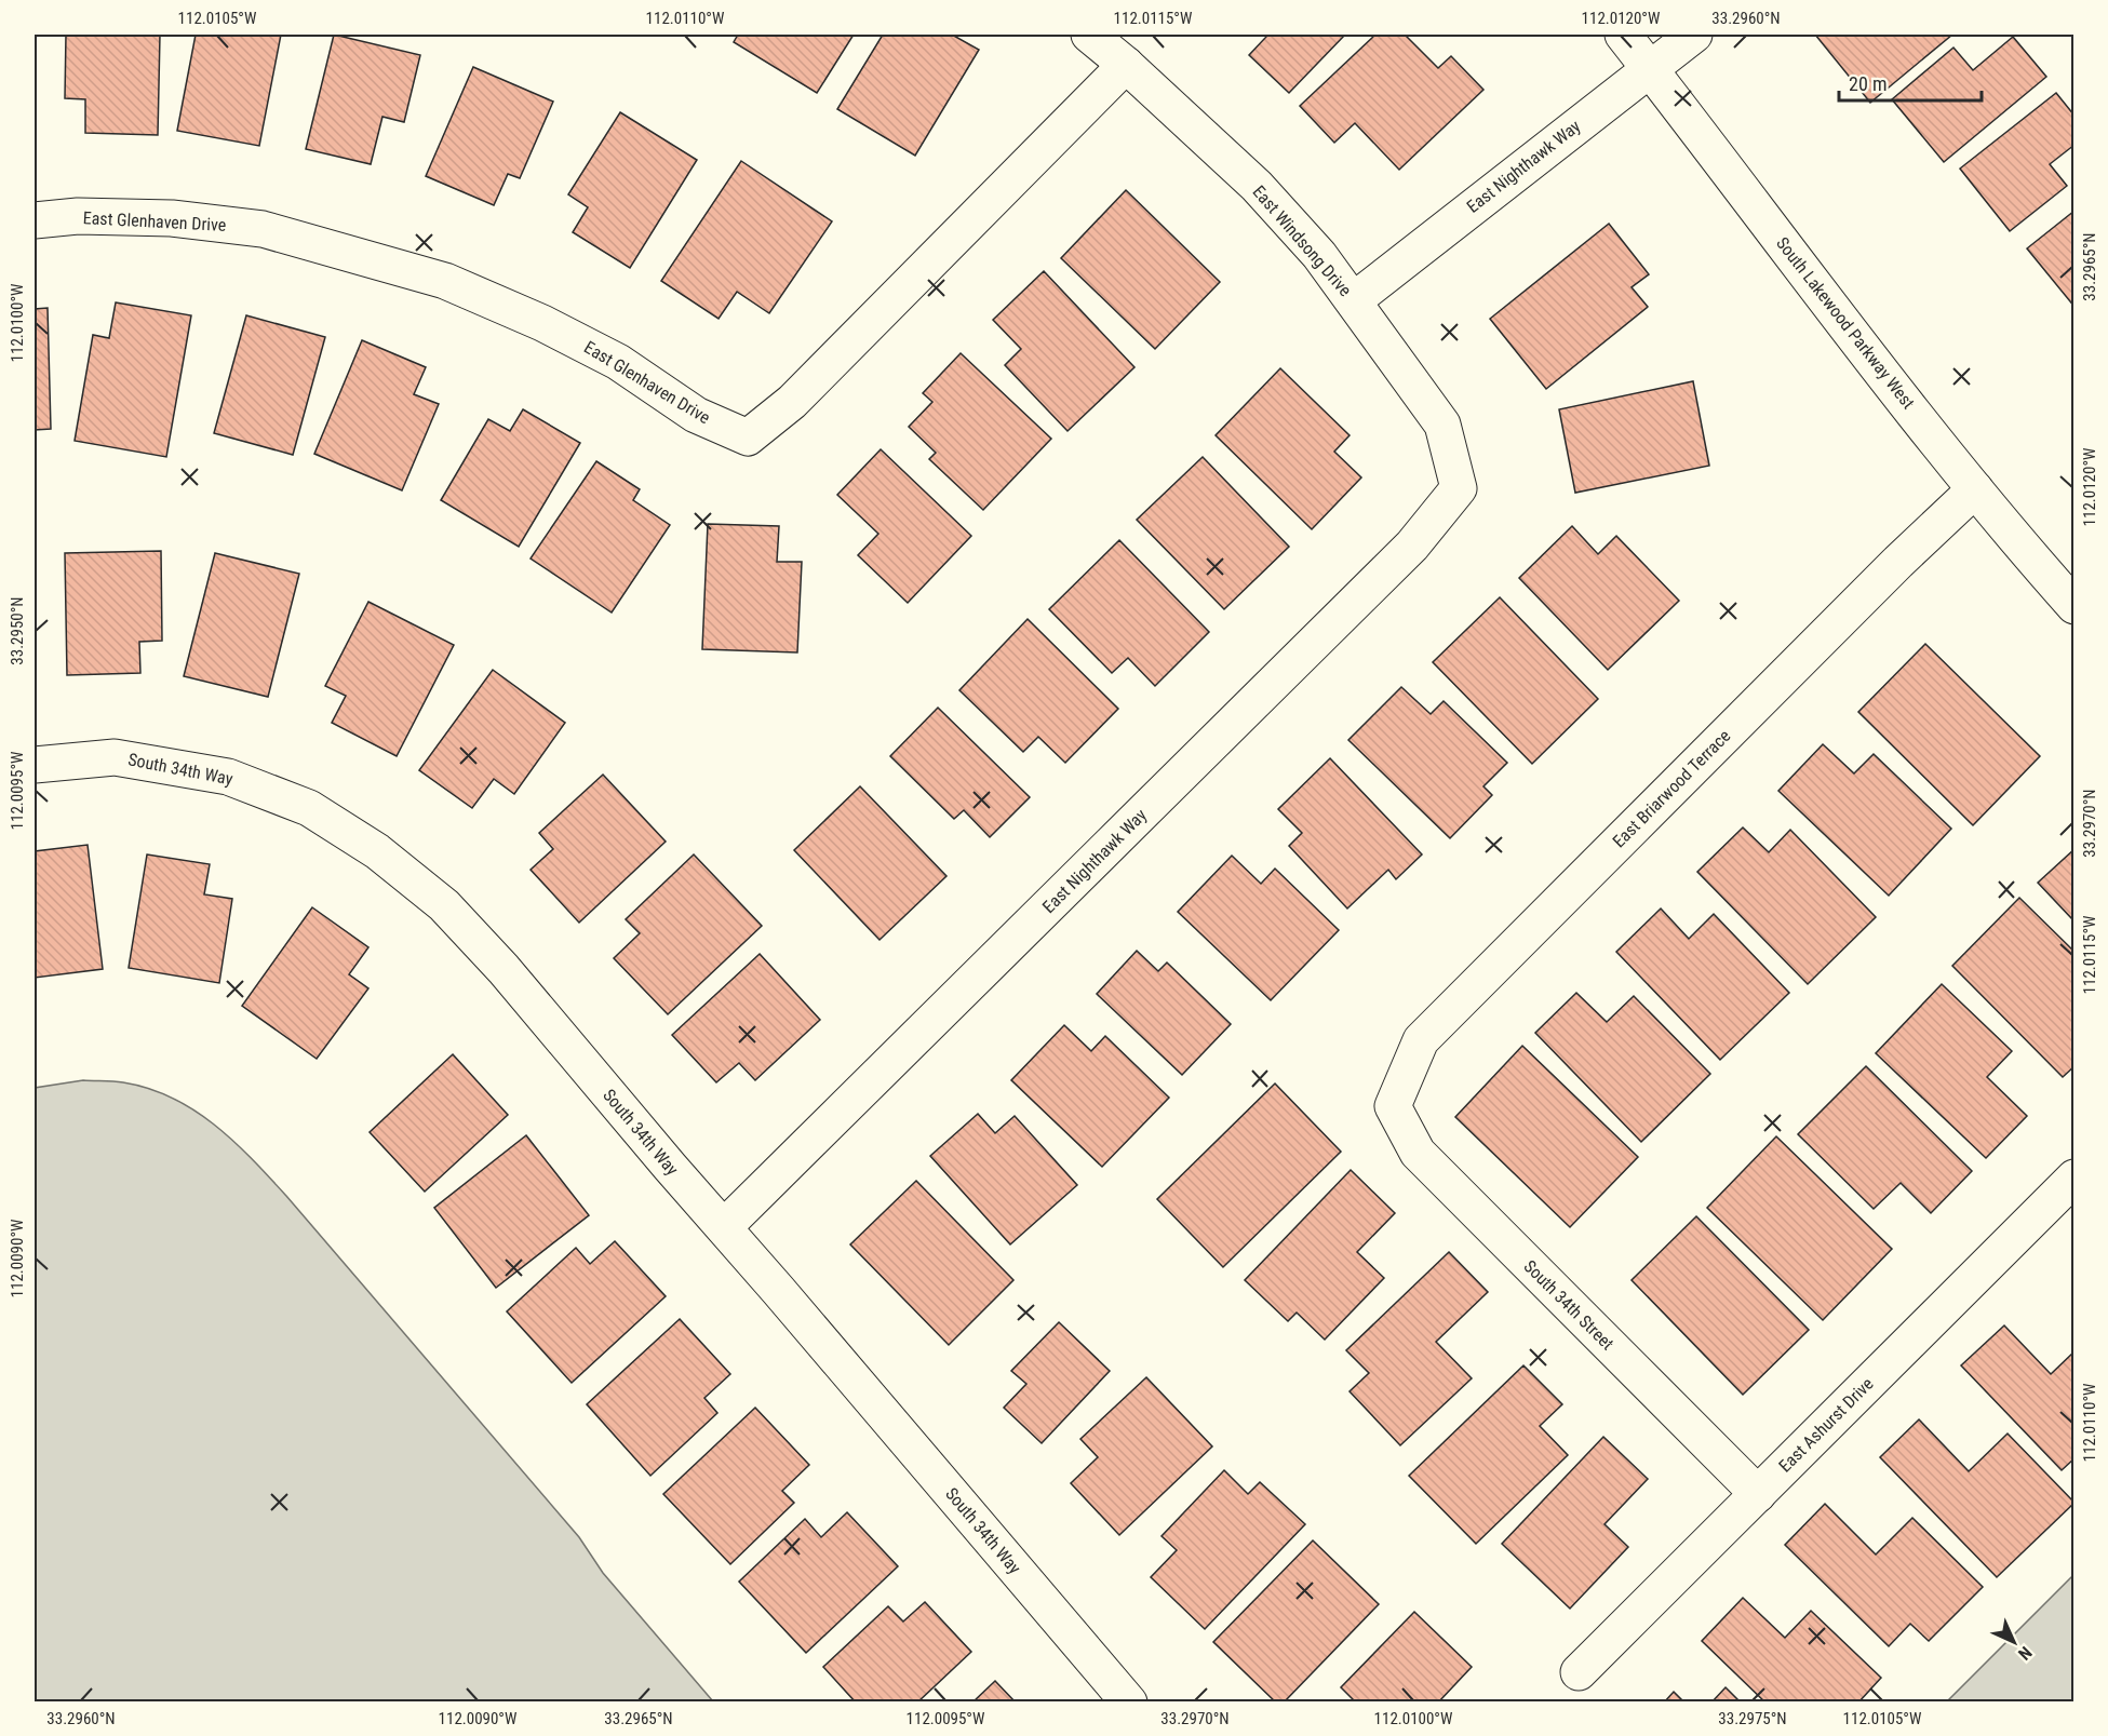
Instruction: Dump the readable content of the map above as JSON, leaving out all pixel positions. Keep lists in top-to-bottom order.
{
  "streets": {
    "street": [
      "East Nighthawk Way",
      "East Glenhaven Drive",
      "East Windsong Drive",
      "South Lakewood Parkway West",
      "South 34th Way",
      "East Briarwood Terrace",
      "South 34th Street",
      "East Ashurst Drive"
    ]
  },
  "crossings": [
    ["East Nighthawk Way", "East Windsong Drive"],
    ["East Nighthawk Way", "South Lakewood Parkway West"],
    ["East Nighthawk Way", "South 34th Way"],
    ["East Glenhaven Drive", "East Windsong Drive"],
    ["South Lakewood Parkway West", "East Briarwood Terrace"],
    ["East Briarwood Terrace", "South 34th Street"],
    ["South 34th Street", "East Ashurst Drive"]
  ],
  "scale_bar": "20 m",
  "north": "bottom right",
  "coordinates": [
    "112.0105°W",
    "112.0110°W",
    "112.0115°W",
    "112.0120°W",
    "33.2960°N",
    "33.2965°N",
    "112.0100°W",
    "33.2950°N",
    "112.0095°W",
    "33.2970°N",
    "112.0090°W",
    "33.2975°N"
  ]
}
